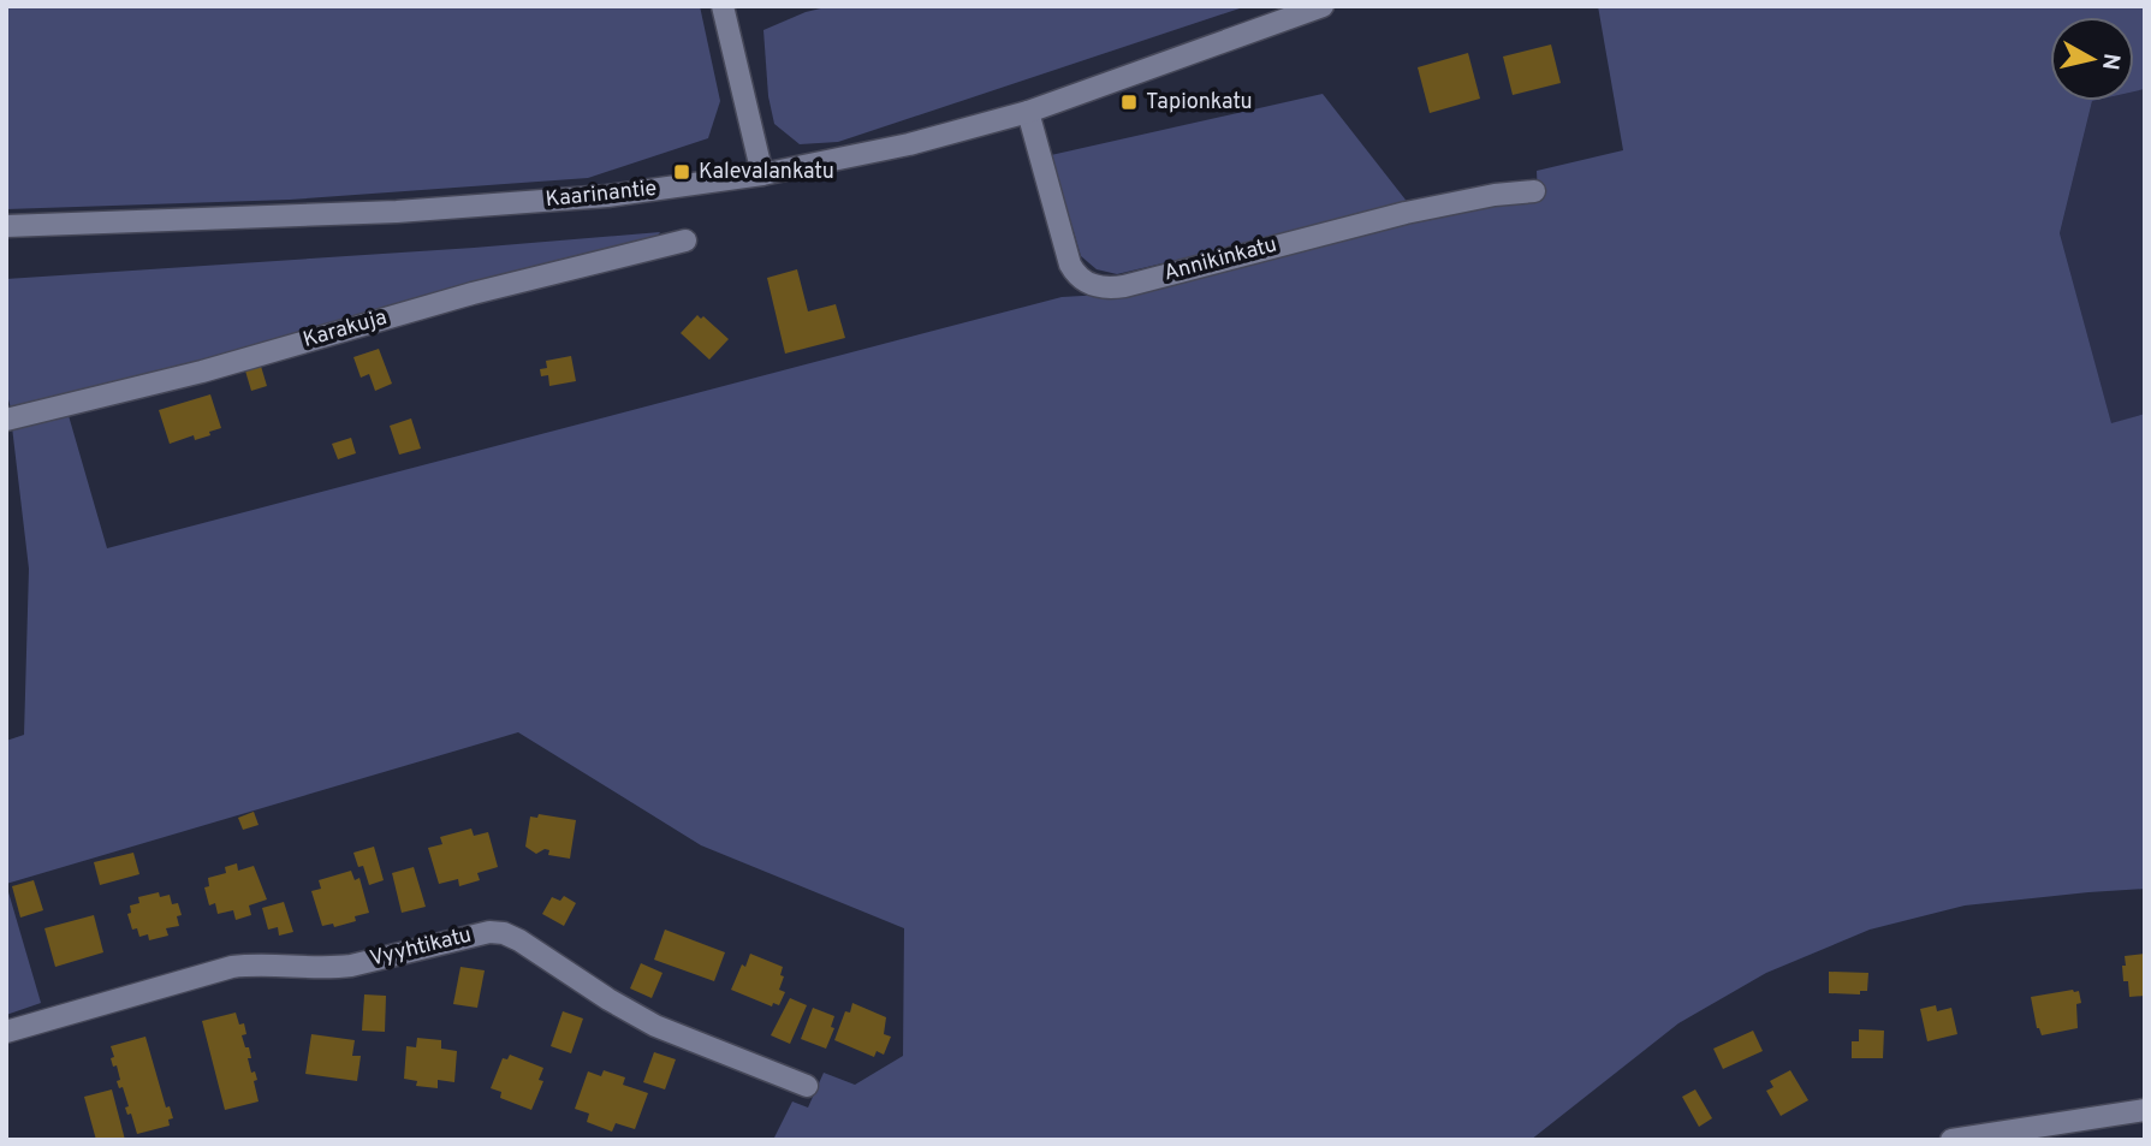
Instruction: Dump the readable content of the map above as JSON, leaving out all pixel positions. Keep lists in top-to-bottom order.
{
  "streets": {
    "street": [
      "Kaarinantie",
      "Annikinkatu",
      "Karakuja",
      "Vyyhtikatu"
    ]
  },
  "crossings": [
    ["Kaarinantie", "Annikinkatu"]
  ],
  "places": {
    "transit": ["Tapionkatu", "Kalevalankatu"]
  },
  "north": "right"
}
